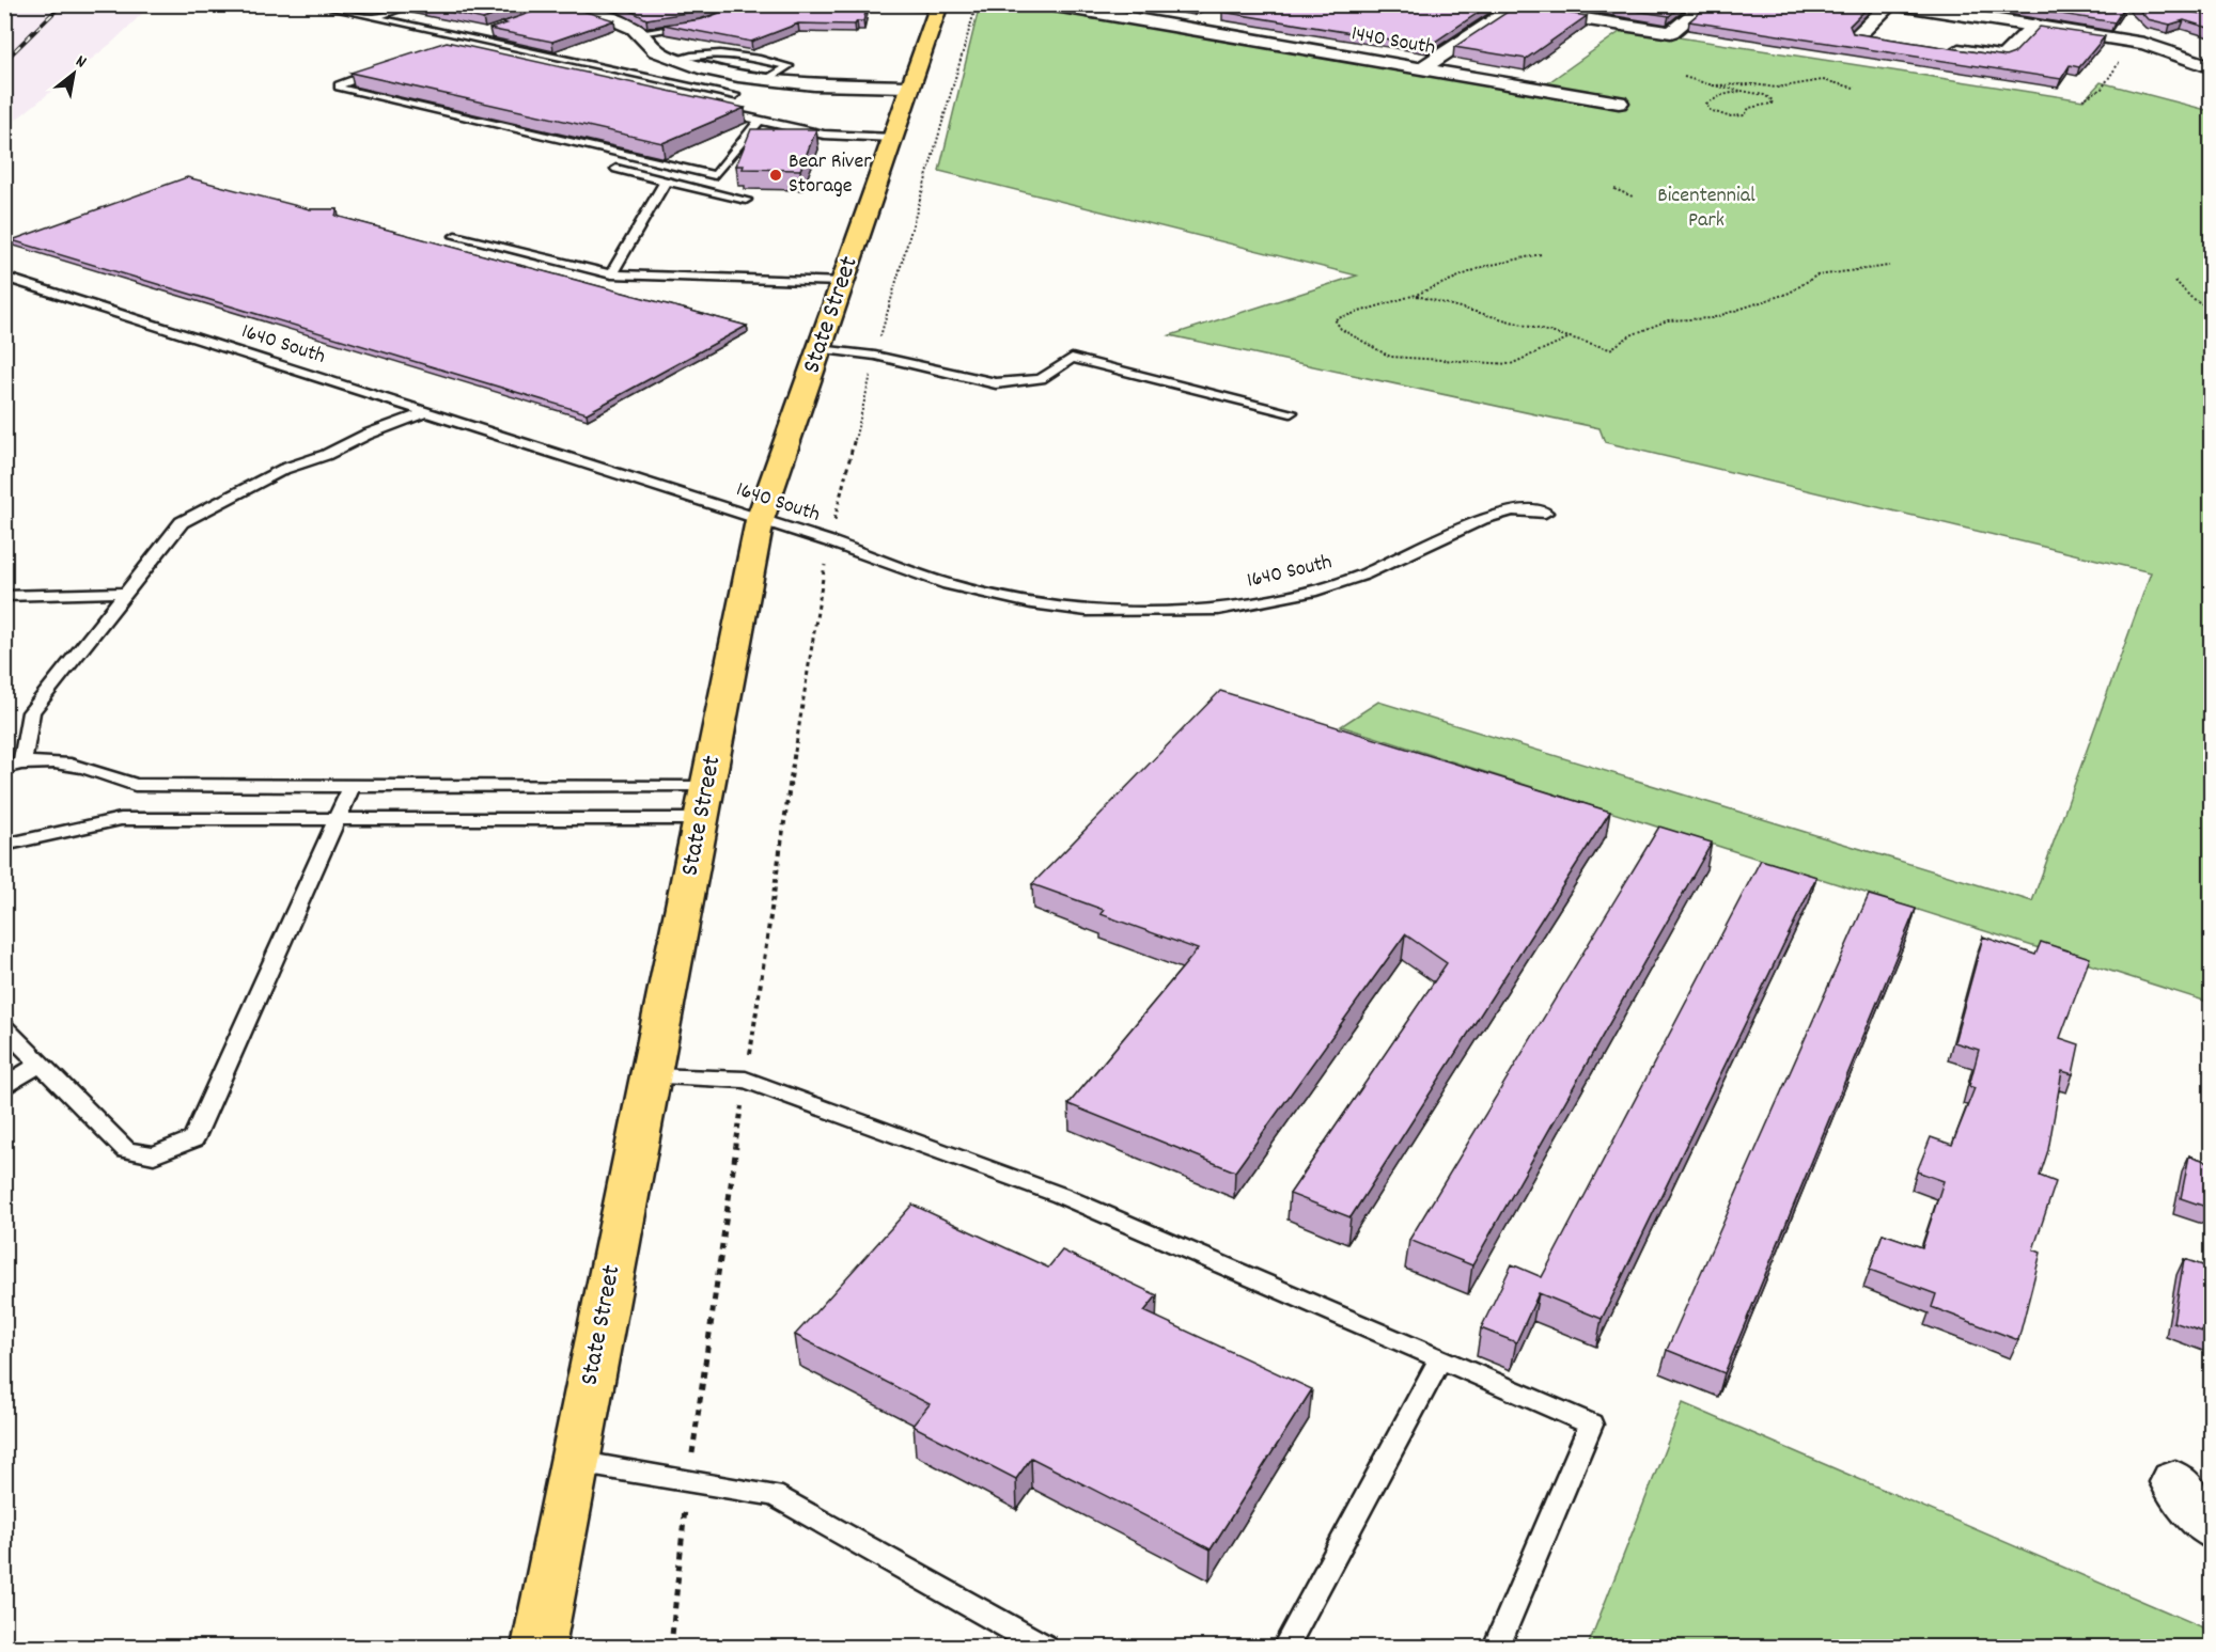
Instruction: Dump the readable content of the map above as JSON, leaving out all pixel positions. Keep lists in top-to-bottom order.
{
  "streets": {
    "main road": ["State Street"],
    "street": ["1440 South"],
    "lane": ["1640 South"]
  },
  "crossings": [
    ["State Street", "1640 South"]
  ],
  "parks": ["Bicentennial Park"],
  "places": ["Bear River Storage"],
  "north": "top right"
}
